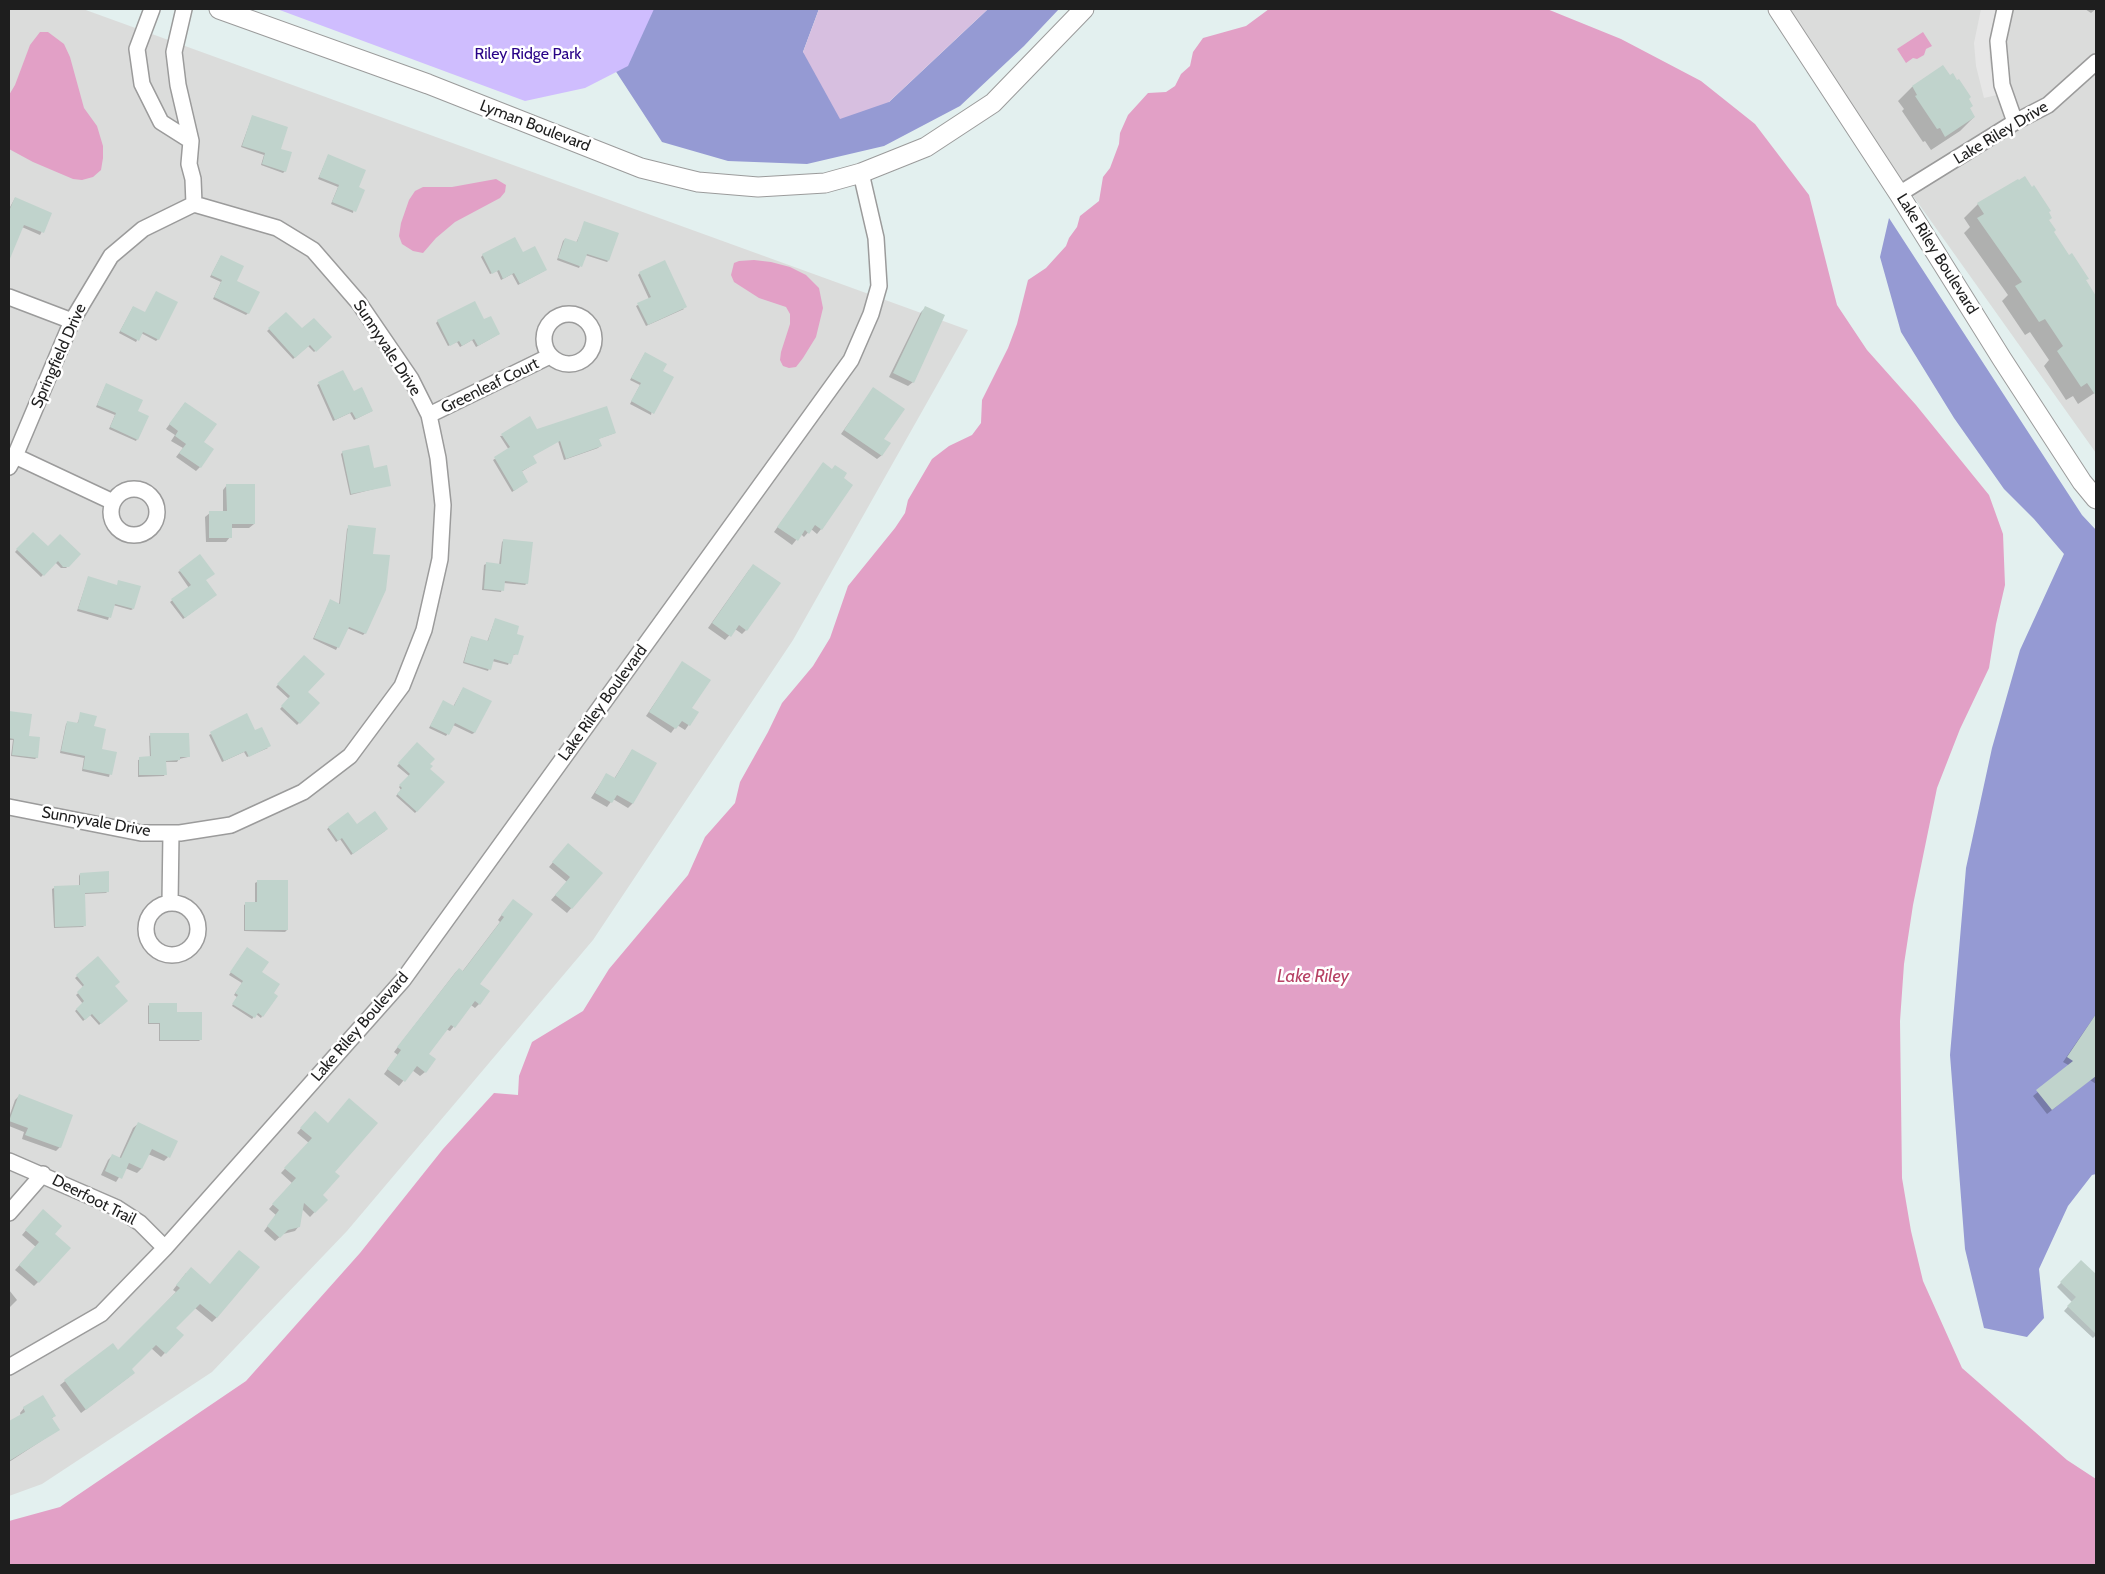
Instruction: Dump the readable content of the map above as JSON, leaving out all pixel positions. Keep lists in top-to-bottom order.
{
  "streets": {
    "street": [
      "Lyman Boulevard",
      "Lake Riley Drive",
      "Lake Riley Boulevard",
      "Sunnyvale Drive",
      "Springfield Drive",
      "Greenleaf Court",
      "Deerfoot Trail"
    ]
  },
  "crossings": [
    ["Lyman Boulevard", "Lake Riley Boulevard"],
    ["Lake Riley Drive", "Lake Riley Boulevard"],
    ["Lake Riley Boulevard", "Deerfoot Trail"],
    ["Sunnyvale Drive", "Springfield Drive"],
    ["Sunnyvale Drive", "Greenleaf Court"]
  ],
  "water": ["Lake Riley"],
  "parks": ["Riley Ridge Park"]
}
